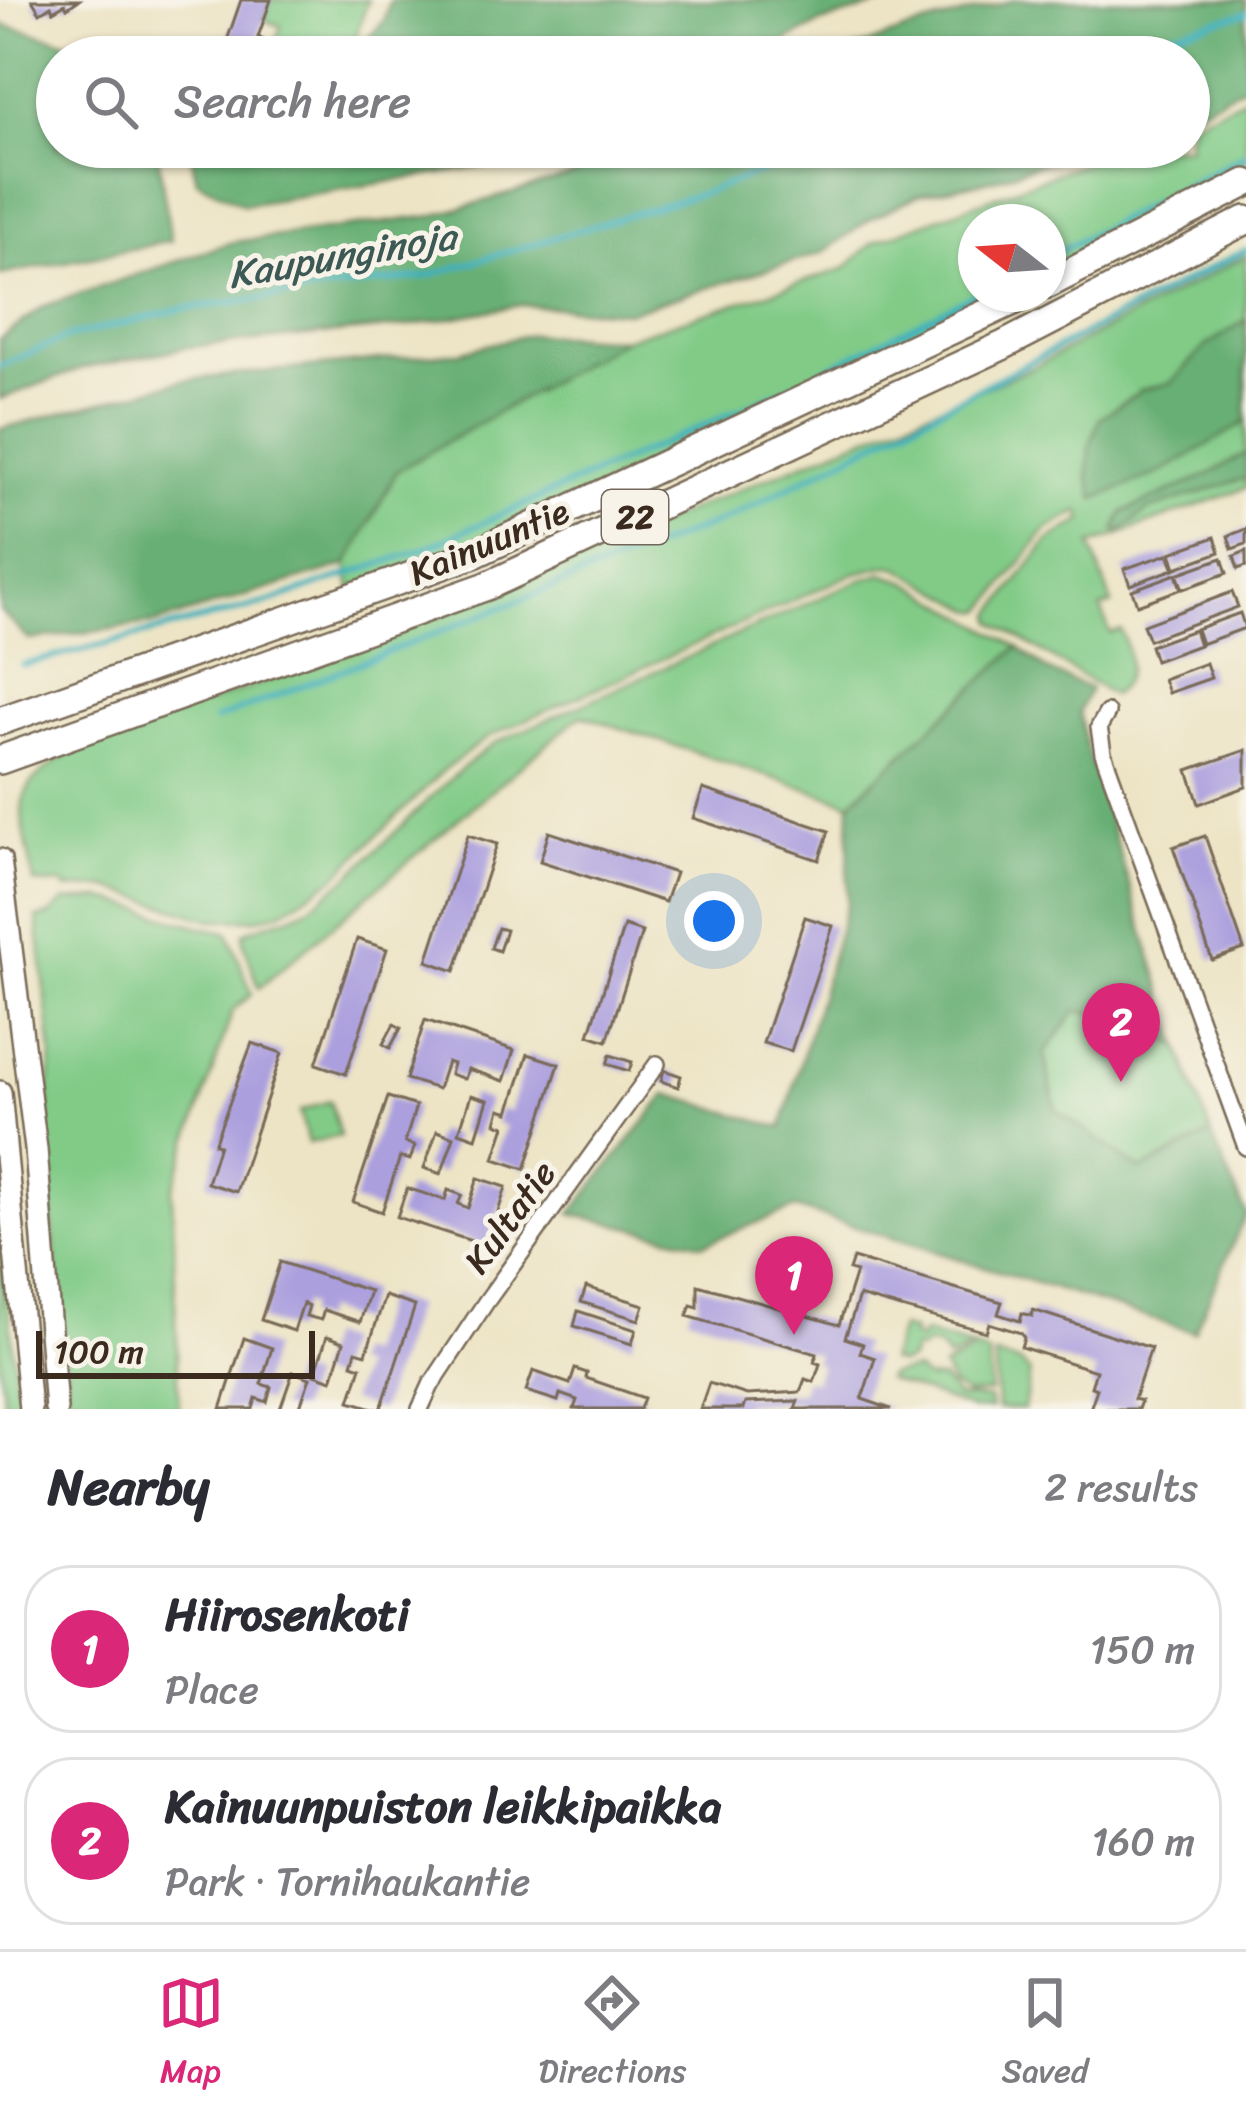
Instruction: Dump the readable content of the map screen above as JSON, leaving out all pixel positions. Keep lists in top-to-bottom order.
{
  "streets": {
    "highway": ["22", "Kainuuntie"],
    "street": ["Kultatie"]
  },
  "water": ["Kaupunginoja"],
  "scale_bar": "100 m",
  "north": "left",
  "page": {
    "search": "Search here",
    "pins": ["2", "1"],
    "scale": "100 m",
    "heading": ["Nearby", "2 results"],
    "list": [
      {
        "mark": "1",
        "name": "Hiirosenkoti",
        "note": "Place",
        "value": "150 m"
      },
      {
        "mark": "2",
        "name": "Kainuunpuiston leikkipaikka",
        "note": "Park · Tornihaukantie",
        "value": "160 m"
      }
    ],
    "nav": ["Map", "Directions", "Saved"]
  }
}
